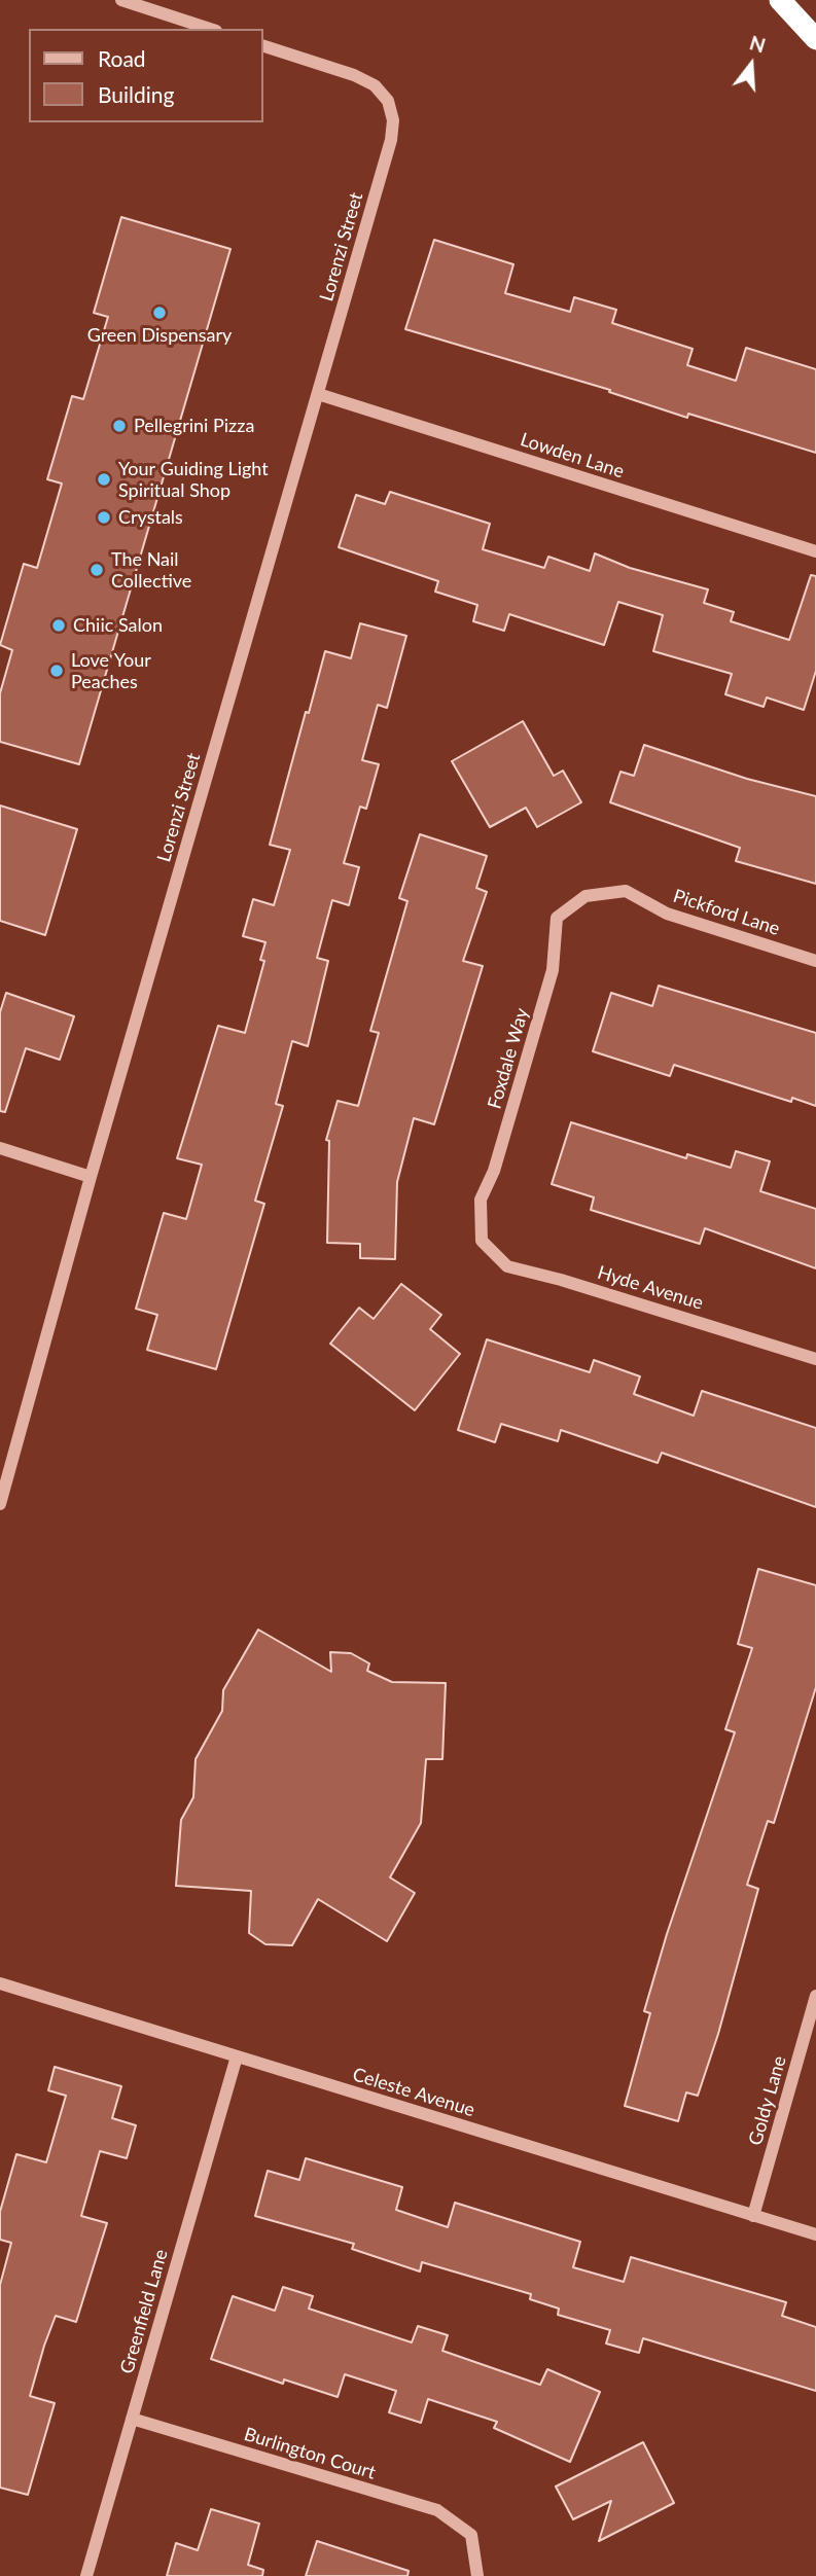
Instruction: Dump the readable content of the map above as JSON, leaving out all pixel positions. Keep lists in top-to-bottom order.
{
  "streets": {
    "street": [
      "Lorenzi Street",
      "Lowden Lane",
      "Pickford Lane",
      "Foxdale Way",
      "Hyde Avenue",
      "Celeste Avenue",
      "Goldy Lane",
      "Greenfield Lane",
      "Burlington Court"
    ]
  },
  "crossings": [
    ["Lorenzi Street", "Lowden Lane"],
    ["Pickford Lane", "Foxdale Way"],
    ["Foxdale Way", "Hyde Avenue"],
    ["Celeste Avenue", "Goldy Lane"],
    ["Celeste Avenue", "Greenfield Lane"],
    ["Greenfield Lane", "Burlington Court"]
  ],
  "places": [
    "Green Dispensary",
    "Pellegrini Pizza",
    "Your Guiding Light Spiritual Shop",
    "Crystals",
    "The Nail Collective",
    "Chiic Salon",
    "Love Your Peaches"
  ],
  "legend": ["Road", "Building"],
  "north": "top"
}
